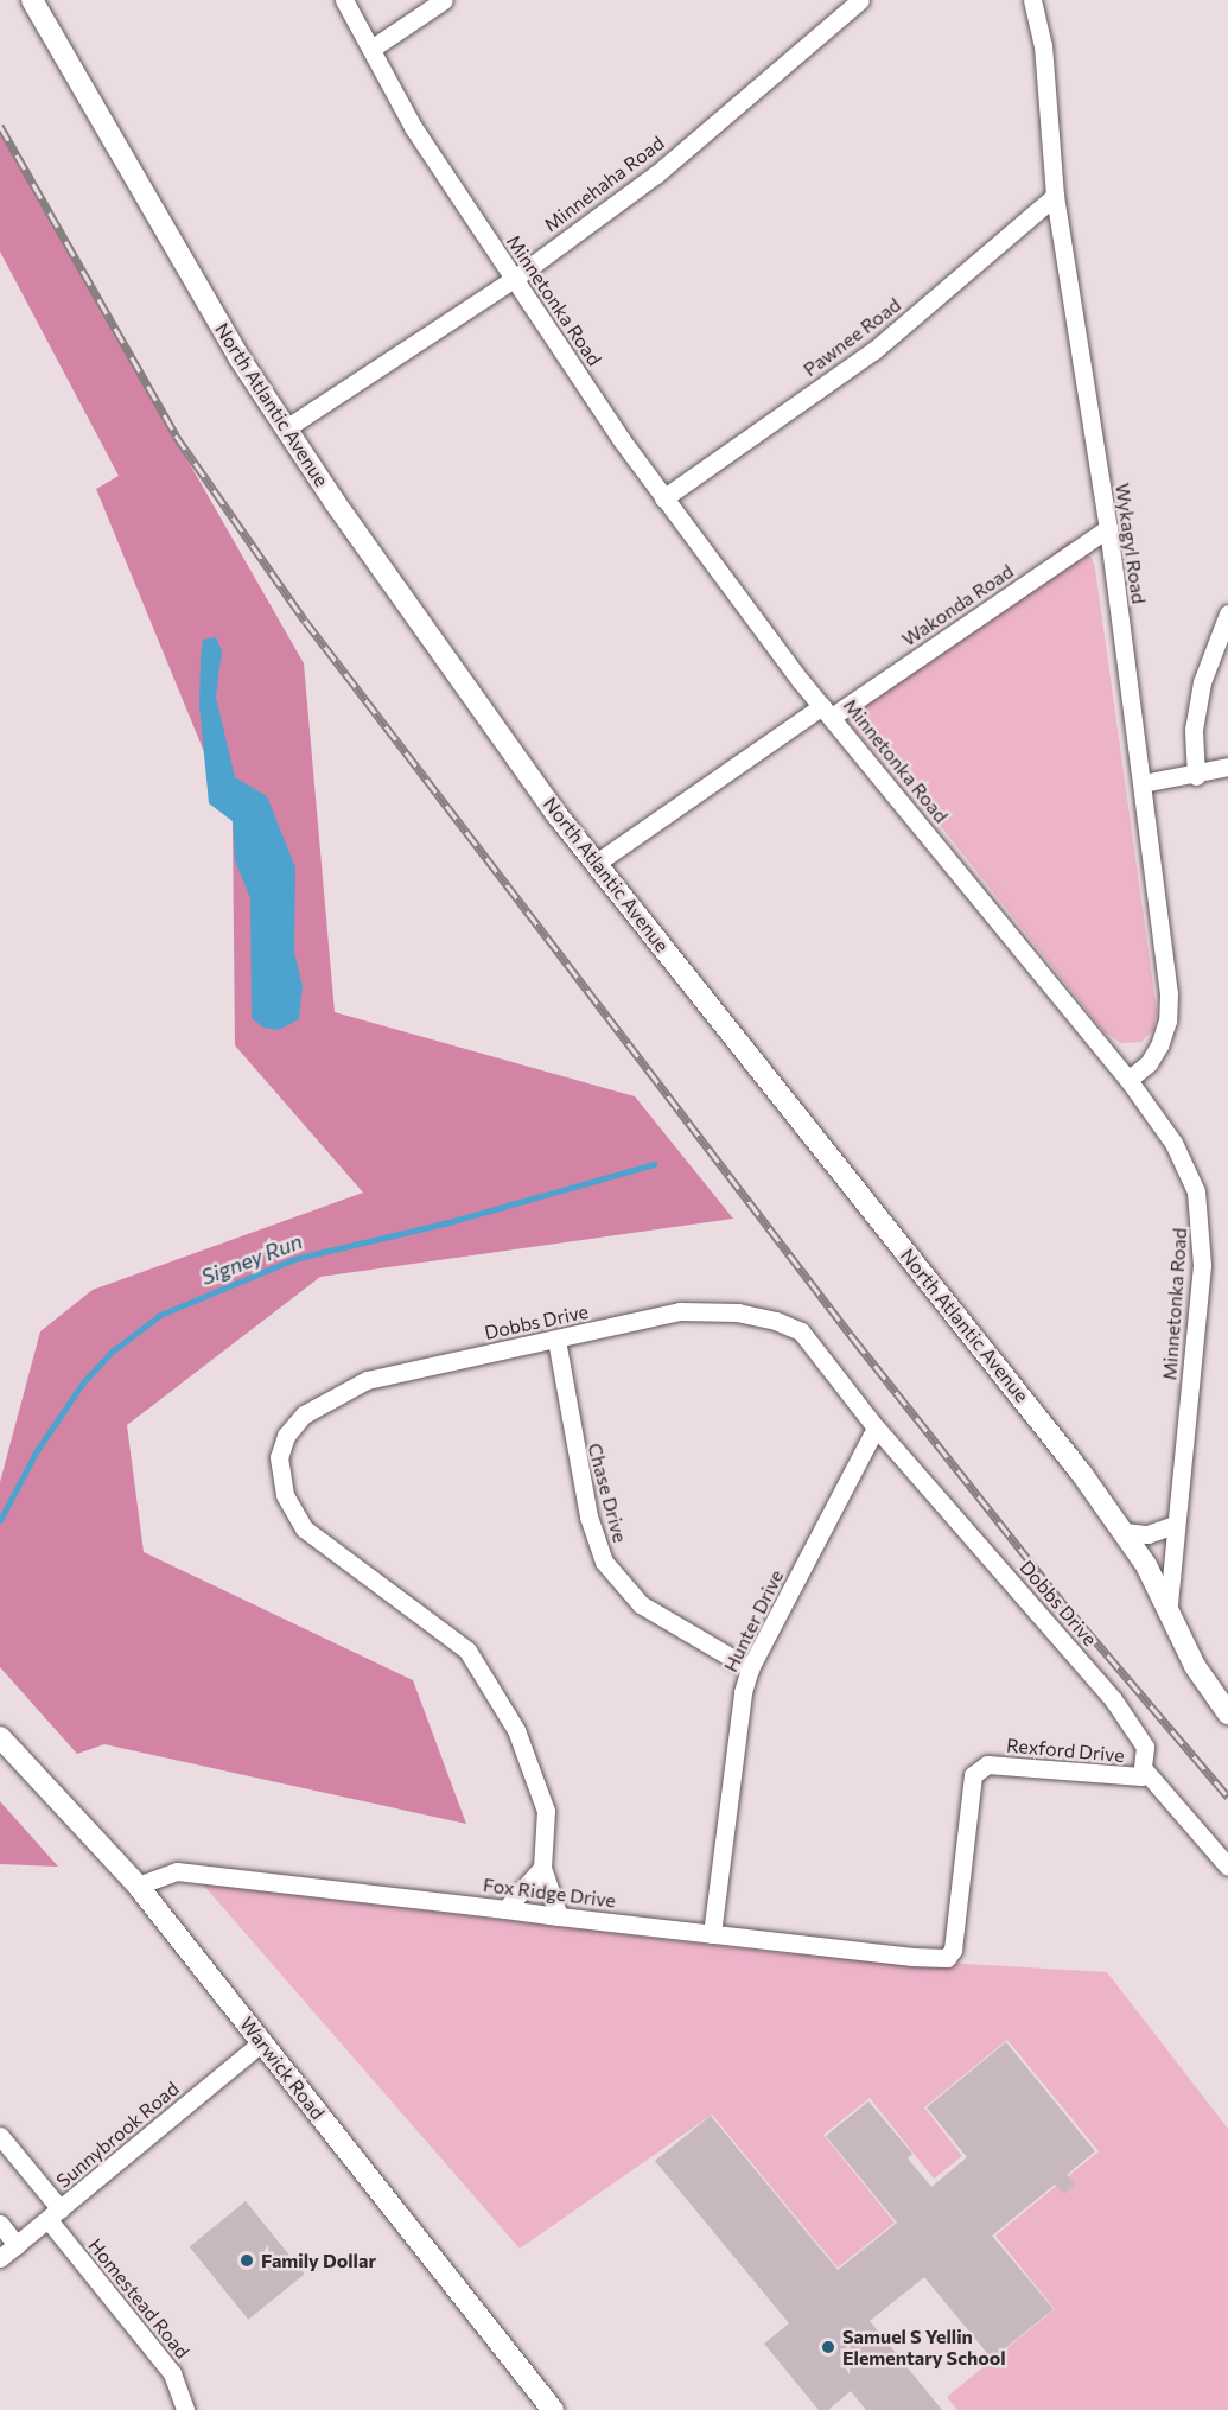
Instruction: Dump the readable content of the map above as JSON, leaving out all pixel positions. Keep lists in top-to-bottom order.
{
  "streets": {
    "street": [
      "Minnehaha Road",
      "Minnetonka Road",
      "Pawnee Road",
      "North Atlantic Avenue",
      "Wykagyl Road",
      "Wakonda Road",
      "Dobbs Drive",
      "Chase Drive",
      "Hunter Drive",
      "Rexford Drive",
      "Fox Ridge Drive",
      "Warwick Road",
      "Sunnybrook Road",
      "Homestead Road"
    ]
  },
  "crossings": [
    ["Minnehaha Road", "Minnetonka Road"],
    ["Minnehaha Road", "North Atlantic Avenue"],
    ["Minnetonka Road", "Pawnee Road"],
    ["Minnetonka Road", "North Atlantic Avenue"],
    ["Minnetonka Road", "Wykagyl Road"],
    ["Minnetonka Road", "Wakonda Road"],
    ["Pawnee Road", "Wykagyl Road"],
    ["North Atlantic Avenue", "Wakonda Road"],
    ["Wykagyl Road", "Wakonda Road"],
    ["Dobbs Drive", "Chase Drive"],
    ["Dobbs Drive", "Hunter Drive"],
    ["Dobbs Drive", "Rexford Drive"],
    ["Dobbs Drive", "Fox Ridge Drive"],
    ["Chase Drive", "Hunter Drive"],
    ["Hunter Drive", "Fox Ridge Drive"],
    ["Rexford Drive", "Fox Ridge Drive"],
    ["Fox Ridge Drive", "Warwick Road"],
    ["Warwick Road", "Sunnybrook Road"],
    ["Sunnybrook Road", "Homestead Road"]
  ],
  "water": ["Signey Run"],
  "places": ["Family Dollar", "Samuel S Yellin Elementary School"]
}
